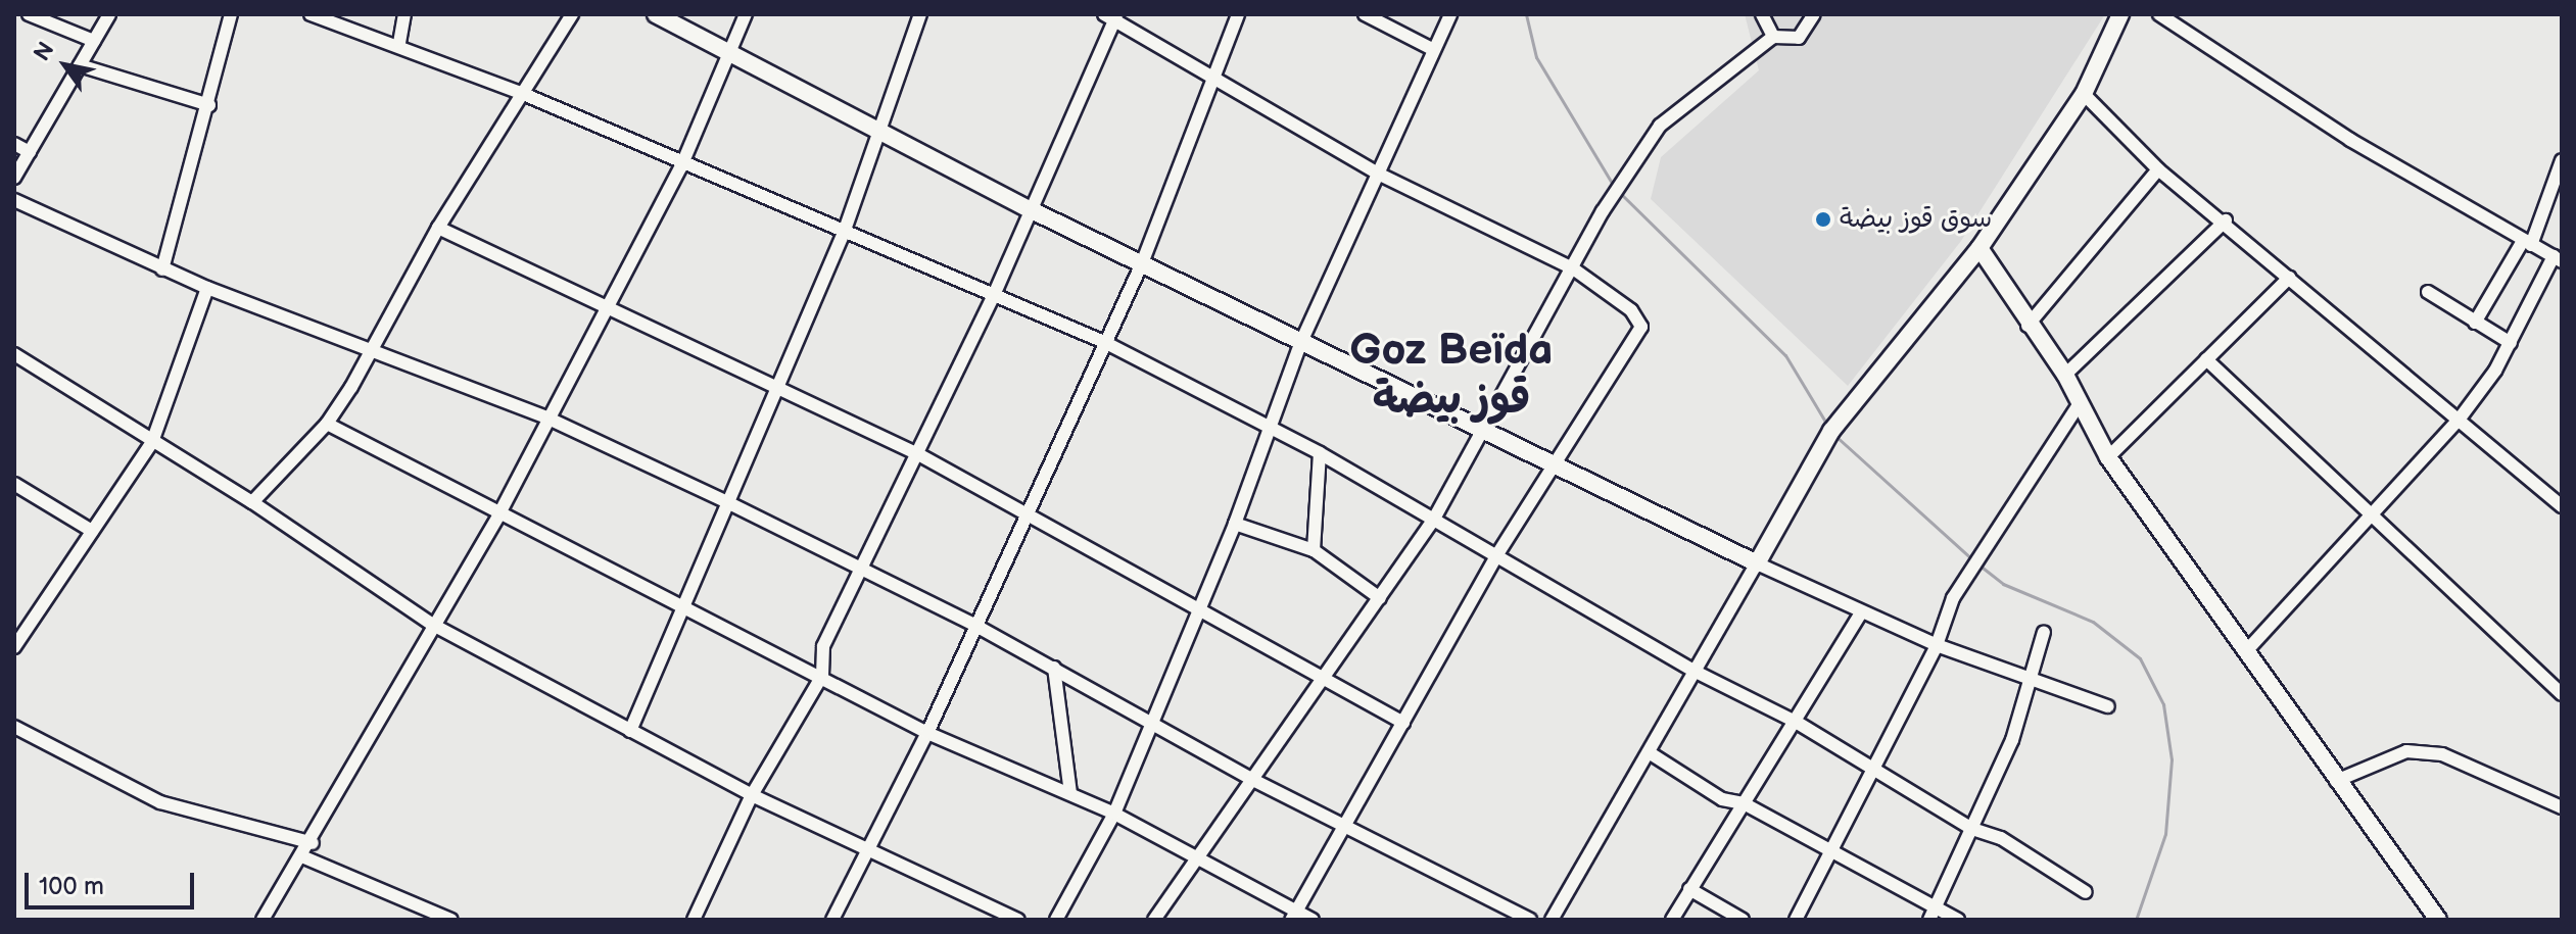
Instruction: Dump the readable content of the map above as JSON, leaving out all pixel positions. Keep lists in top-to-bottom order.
{
  "districts": ["Goz Beïda قوز بيضة"],
  "places": ["سوق قوز بيضة"],
  "scale_bar": "100 m",
  "north": "top left"
}
